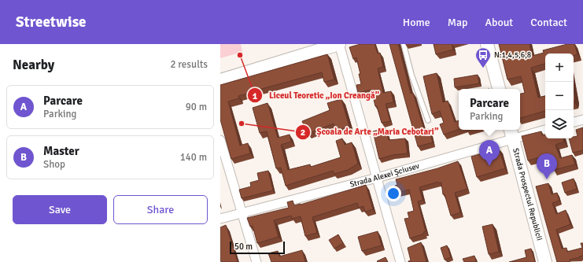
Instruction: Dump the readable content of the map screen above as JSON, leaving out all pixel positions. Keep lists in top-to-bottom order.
{
  "streets": {
    "main road": ["Strada Prospectul Republicii"],
    "street": ["Strada Alexei Șciusev"]
  },
  "crossings": [
    ["Strada Alexei Șciusev", "Strada Prospectul Republicii"]
  ],
  "places": {
    "other": ["Liceul Teoretic „Ion Creangă”", "Școala de Arte „Maria Cebotari”"],
    "bus stop": ["N:1,4,5,6,8"]
  },
  "scale_bar": "50 m",
  "page": {
    "header": "Streetwise",
    "nav": [
      "Home",
      "Map",
      "About",
      "Contact"
    ],
    "heading": ["Nearby", "2 results"],
    "map_buttons": ["+", "−"],
    "list": [
      {
        "mark": "A",
        "name": "Parcare",
        "note": "Parking",
        "value": "90 m"
      },
      {
        "mark": "B",
        "name": "Master",
        "note": "Shop",
        "value": "140 m"
      }
    ],
    "popup": ["Parcare", "Parking"],
    "pins": ["A", "B"],
    "buttons": ["Save", "Share"],
    "scale": "50 m"
  }
}
